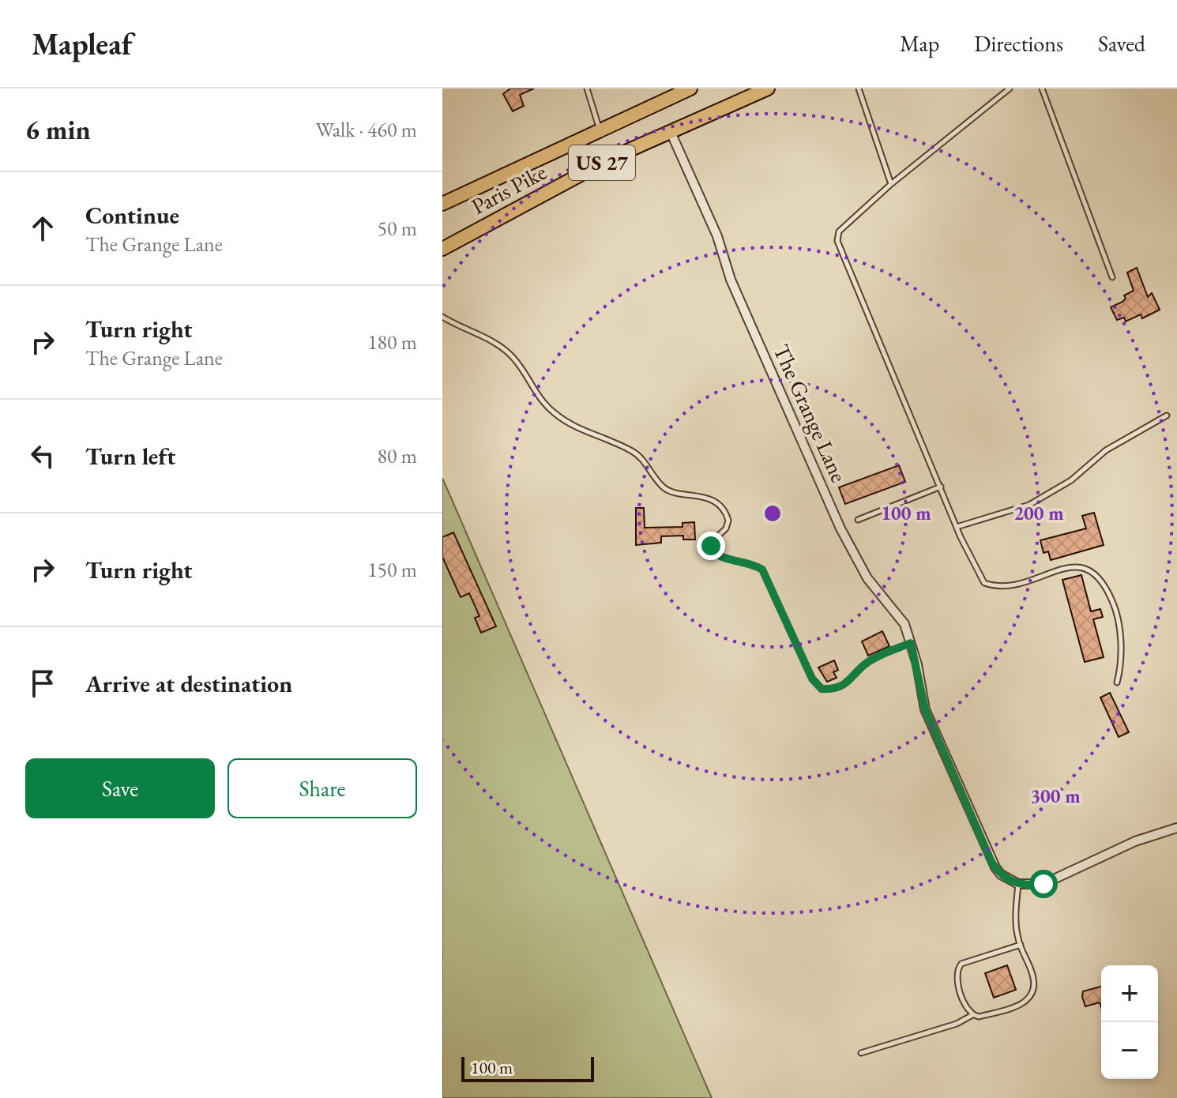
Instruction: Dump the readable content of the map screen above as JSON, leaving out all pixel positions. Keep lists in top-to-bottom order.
{
  "streets": {
    "highway": ["US 27", "Paris Pike"],
    "street": ["The Grange Lane"]
  },
  "crossings": [
    ["Paris Pike", "The Grange Lane"]
  ],
  "scale_bar": "100 m",
  "page": {
    "header": "Mapleaf",
    "nav": ["Map", "Directions", "Saved"],
    "heading": ["6 min", "Walk · 460 m"],
    "list": [
      ["Continue", "The Grange Lane", "50 m"],
      ["Turn right", "The Grange Lane", "180 m"],
      ["Turn left", "80 m"],
      ["Turn right", "150 m"],
      "Arrive at destination"
    ],
    "buttons": ["Save", "Share"],
    "map_buttons": ["+", "−"],
    "scale": "100 m"
  },
  "rings": ["100 m", "200 m", "300 m"]
}
